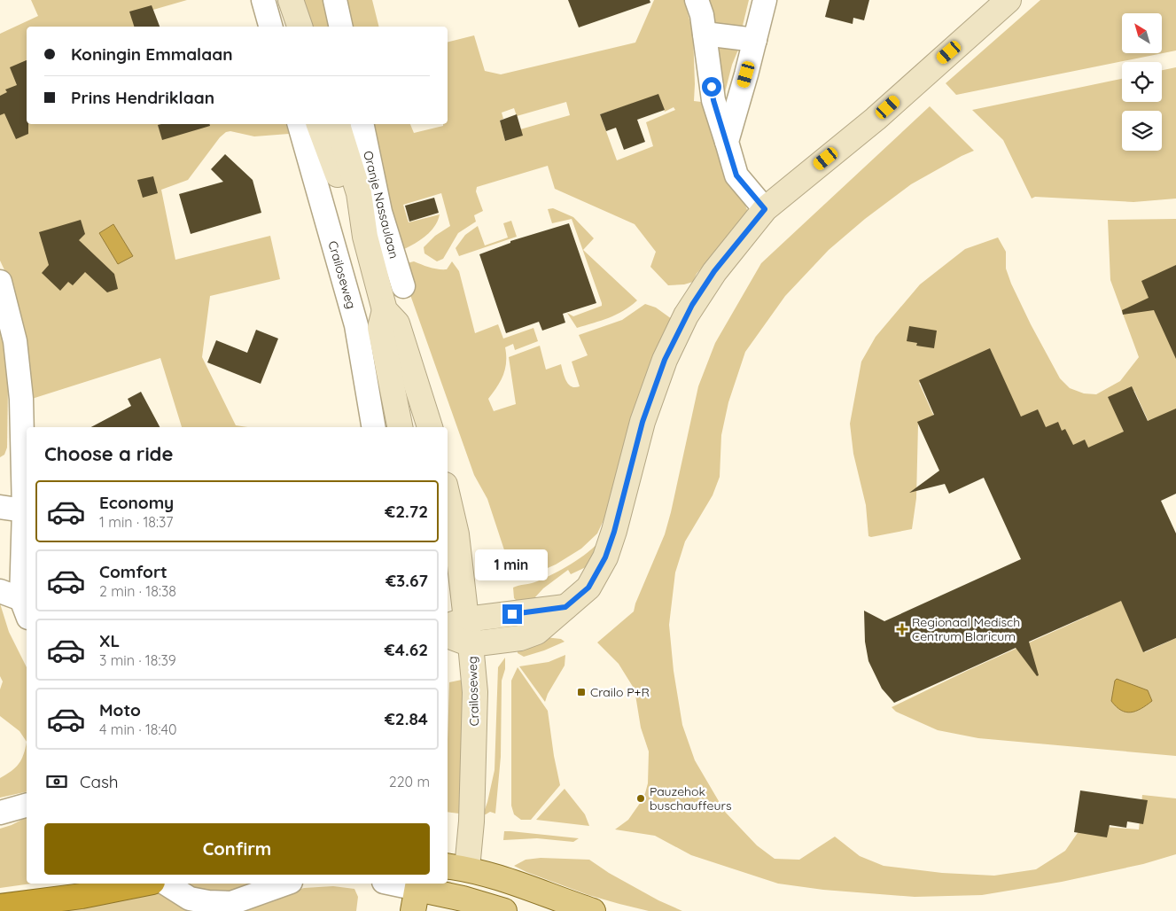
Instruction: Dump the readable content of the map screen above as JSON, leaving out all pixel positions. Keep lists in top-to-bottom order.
{
  "streets": {
    "main road": ["Crailoseweg"],
    "street": ["Oranje Nassaulaan"]
  },
  "places": {
    "health": ["Regionaal Medisch Centrum Blaricum"],
    "transit": ["Crailo P+R"],
    "other": ["Pauzehok buschauffeurs"]
  },
  "north": "top left",
  "page": {
    "banner": ["Koningin Emmalaan", "Prins Hendriklaan"],
    "heading": "Choose a ride",
    "list": [
      {
        "name": "Economy",
        "note": "1 min · 18:37",
        "value": "€2.72"
      },
      {
        "name": "Comfort",
        "note": "2 min · 18:38",
        "value": "€3.67"
      },
      {
        "name": "XL",
        "note": "3 min · 18:39",
        "value": "€4.62"
      },
      {
        "name": "Moto",
        "note": "4 min · 18:40",
        "value": "€2.84"
      }
    ],
    "bubble": "1 min",
    "pay": ["Cash", "220 m"],
    "buttons": "Confirm"
  }
}
